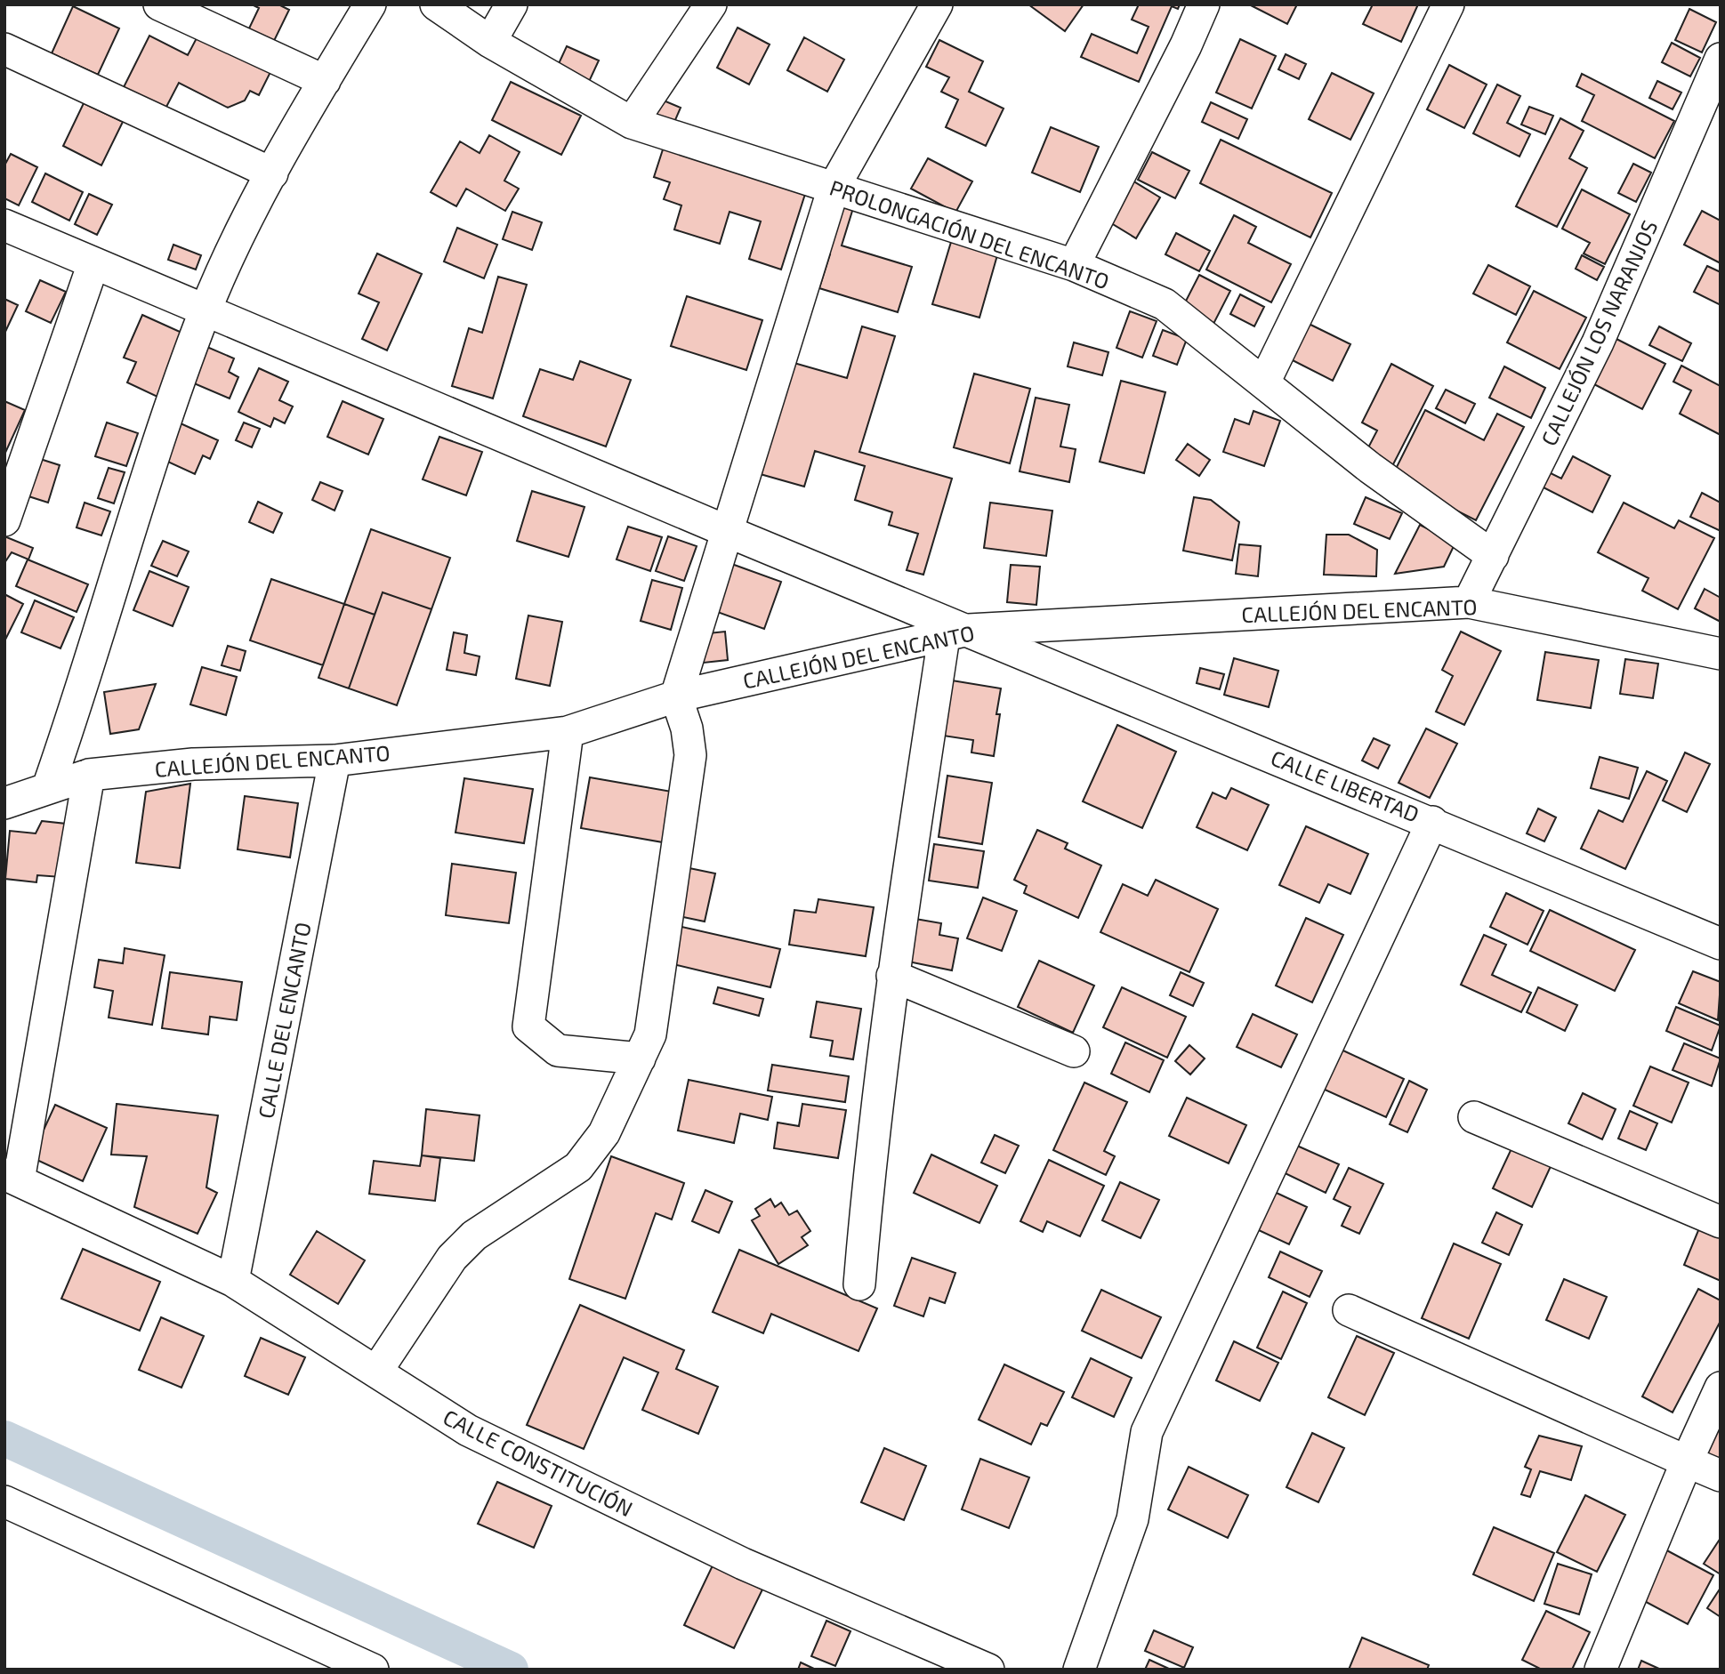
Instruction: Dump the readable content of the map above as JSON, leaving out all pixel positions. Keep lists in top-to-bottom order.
{
  "streets": {
    "street": [
      "PROLONGACIÓN DEL ENCANTO",
      "CALLEJÓN LOS NARANJOS",
      "CALLEJÓN DEL ENCANTO",
      "CALLE LIBERTAD",
      "CALLE DEL ENCANTO",
      "CALLE CONSTITUCIÓN"
    ]
  },
  "crossings": [
    ["PROLONGACIÓN DEL ENCANTO", "CALLEJÓN LOS NARANJOS"],
    ["CALLEJÓN LOS NARANJOS", "CALLEJÓN DEL ENCANTO"],
    ["CALLEJÓN DEL ENCANTO", "CALLE LIBERTAD"],
    ["CALLEJÓN DEL ENCANTO", "CALLE DEL ENCANTO"],
    ["CALLE DEL ENCANTO", "CALLE CONSTITUCIÓN"]
  ]
}
